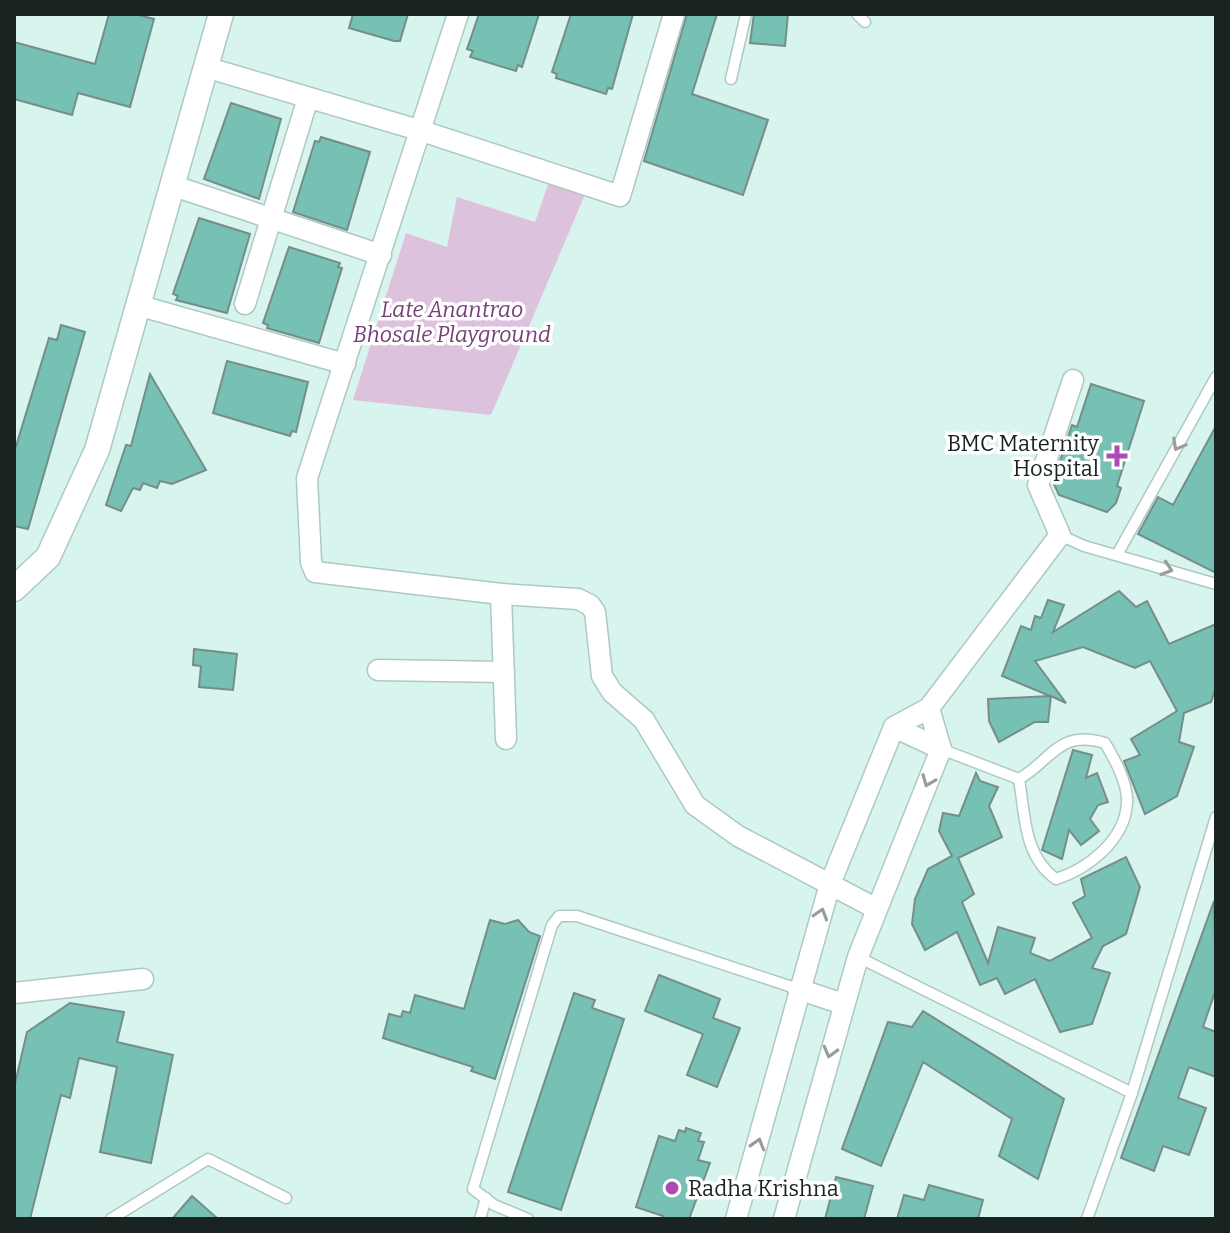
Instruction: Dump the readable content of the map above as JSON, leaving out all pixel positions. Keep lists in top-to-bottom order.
{
  "parks": ["Late Anantrao Bhosale Playground"],
  "places": {
    "health": ["BMC Maternity Hospital"],
    "other": ["Radha Krishna"]
  }
}
